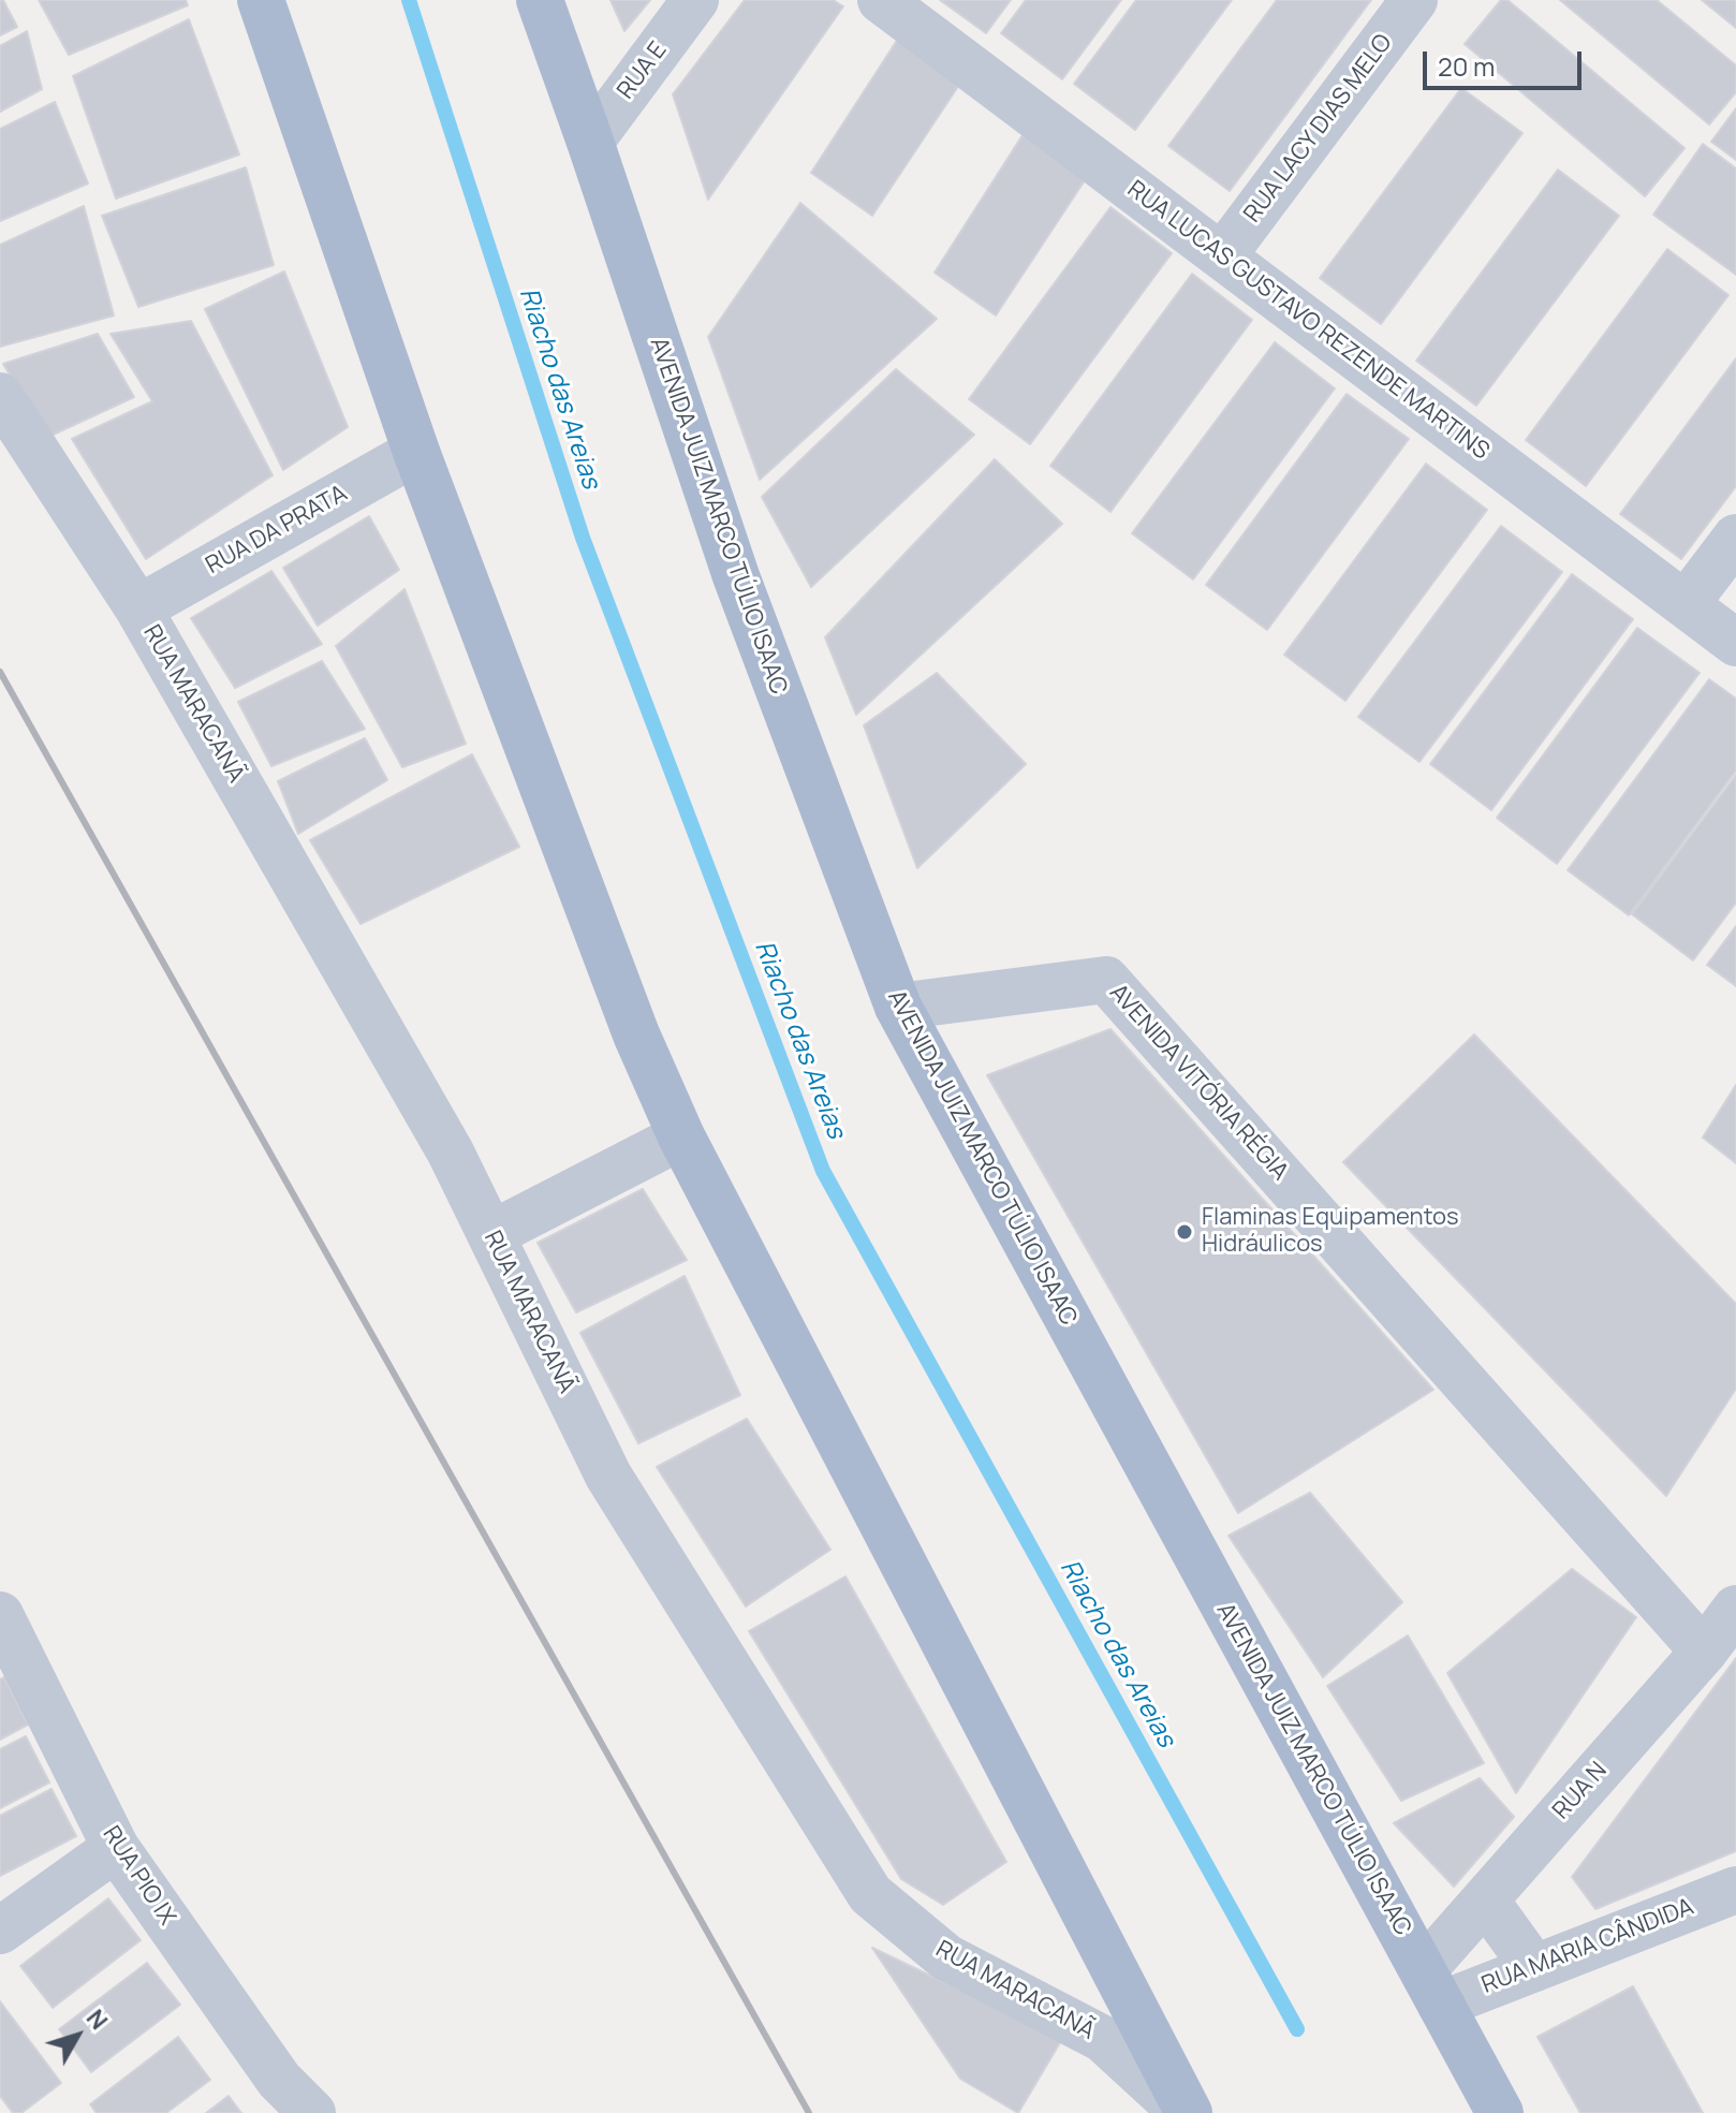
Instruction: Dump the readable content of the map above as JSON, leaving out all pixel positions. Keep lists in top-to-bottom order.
{
  "streets": {
    "main road": ["AVENIDA JUIZ MARCO TÚLIO ISAAC"],
    "street": [
      "RUA E",
      "RUA LACY DIAS MELO",
      "RUA LUCAS GUSTAVO REZENDE MARTINS",
      "RUA DA PRATA",
      "RUA MARACANÃ",
      "AVENIDA VITÓRIA RÉGIA",
      "RUA N",
      "RUA PIO IX",
      "RUA MARIA CÂNDIDA"
    ]
  },
  "crossings": [
    ["RUA E", "AVENIDA JUIZ MARCO TÚLIO ISAAC"],
    ["RUA LACY DIAS MELO", "RUA LUCAS GUSTAVO REZENDE MARTINS"],
    ["AVENIDA JUIZ MARCO TÚLIO ISAAC", "AVENIDA VITÓRIA RÉGIA"],
    ["AVENIDA JUIZ MARCO TÚLIO ISAAC", "RUA N"],
    ["AVENIDA JUIZ MARCO TÚLIO ISAAC", "RUA MARIA CÂNDIDA"],
    ["RUA DA PRATA", "RUA MARACANÃ"],
    ["AVENIDA VITÓRIA RÉGIA", "RUA N"],
    ["RUA N", "RUA MARIA CÂNDIDA"]
  ],
  "water": ["Riacho das Areias"],
  "places": ["Flaminas Equipamentos Hidráulicos"],
  "scale_bar": "20 m",
  "north": "top right"
}
